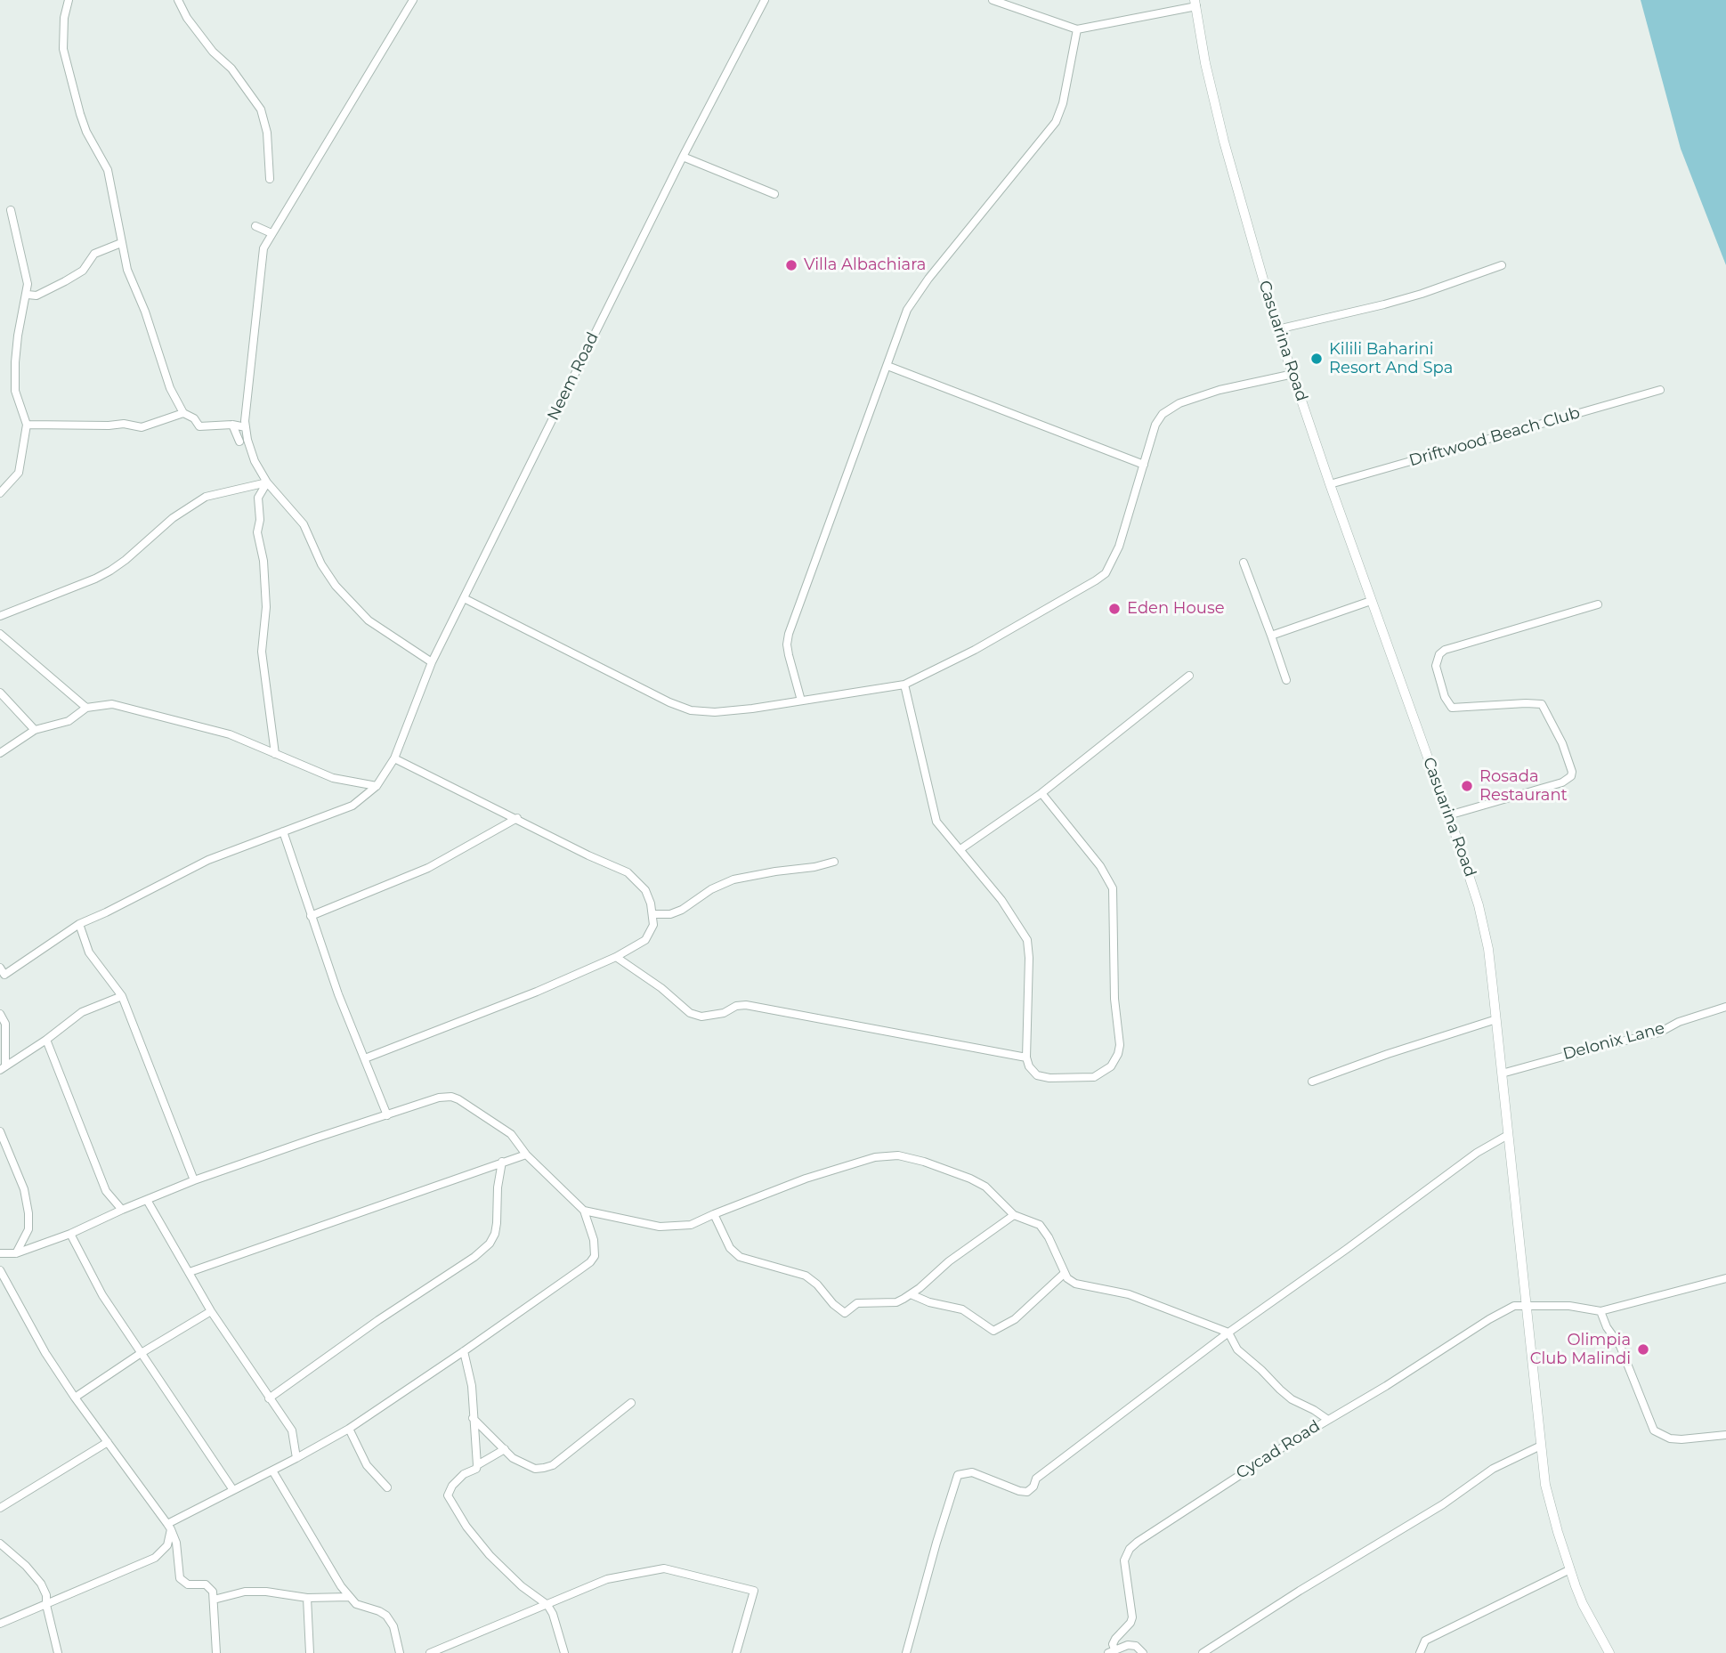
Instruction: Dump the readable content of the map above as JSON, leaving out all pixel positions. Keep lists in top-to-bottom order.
{
  "streets": {
    "street": [
      "Casuarina Road",
      "Neem Road",
      "Driftwood Beach Club",
      "Delonix Lane",
      "Cycad Road"
    ]
  },
  "crossings": [
    ["Casuarina Road", "Driftwood Beach Club"],
    ["Casuarina Road", "Delonix Lane"],
    ["Casuarina Road", "Cycad Road"]
  ],
  "places": [
    "Villa Albachiara",
    "Kilili Baharini Resort And Spa",
    "Eden House",
    "Rosada Restaurant",
    "Olimpia Club Malindi"
  ]
}
